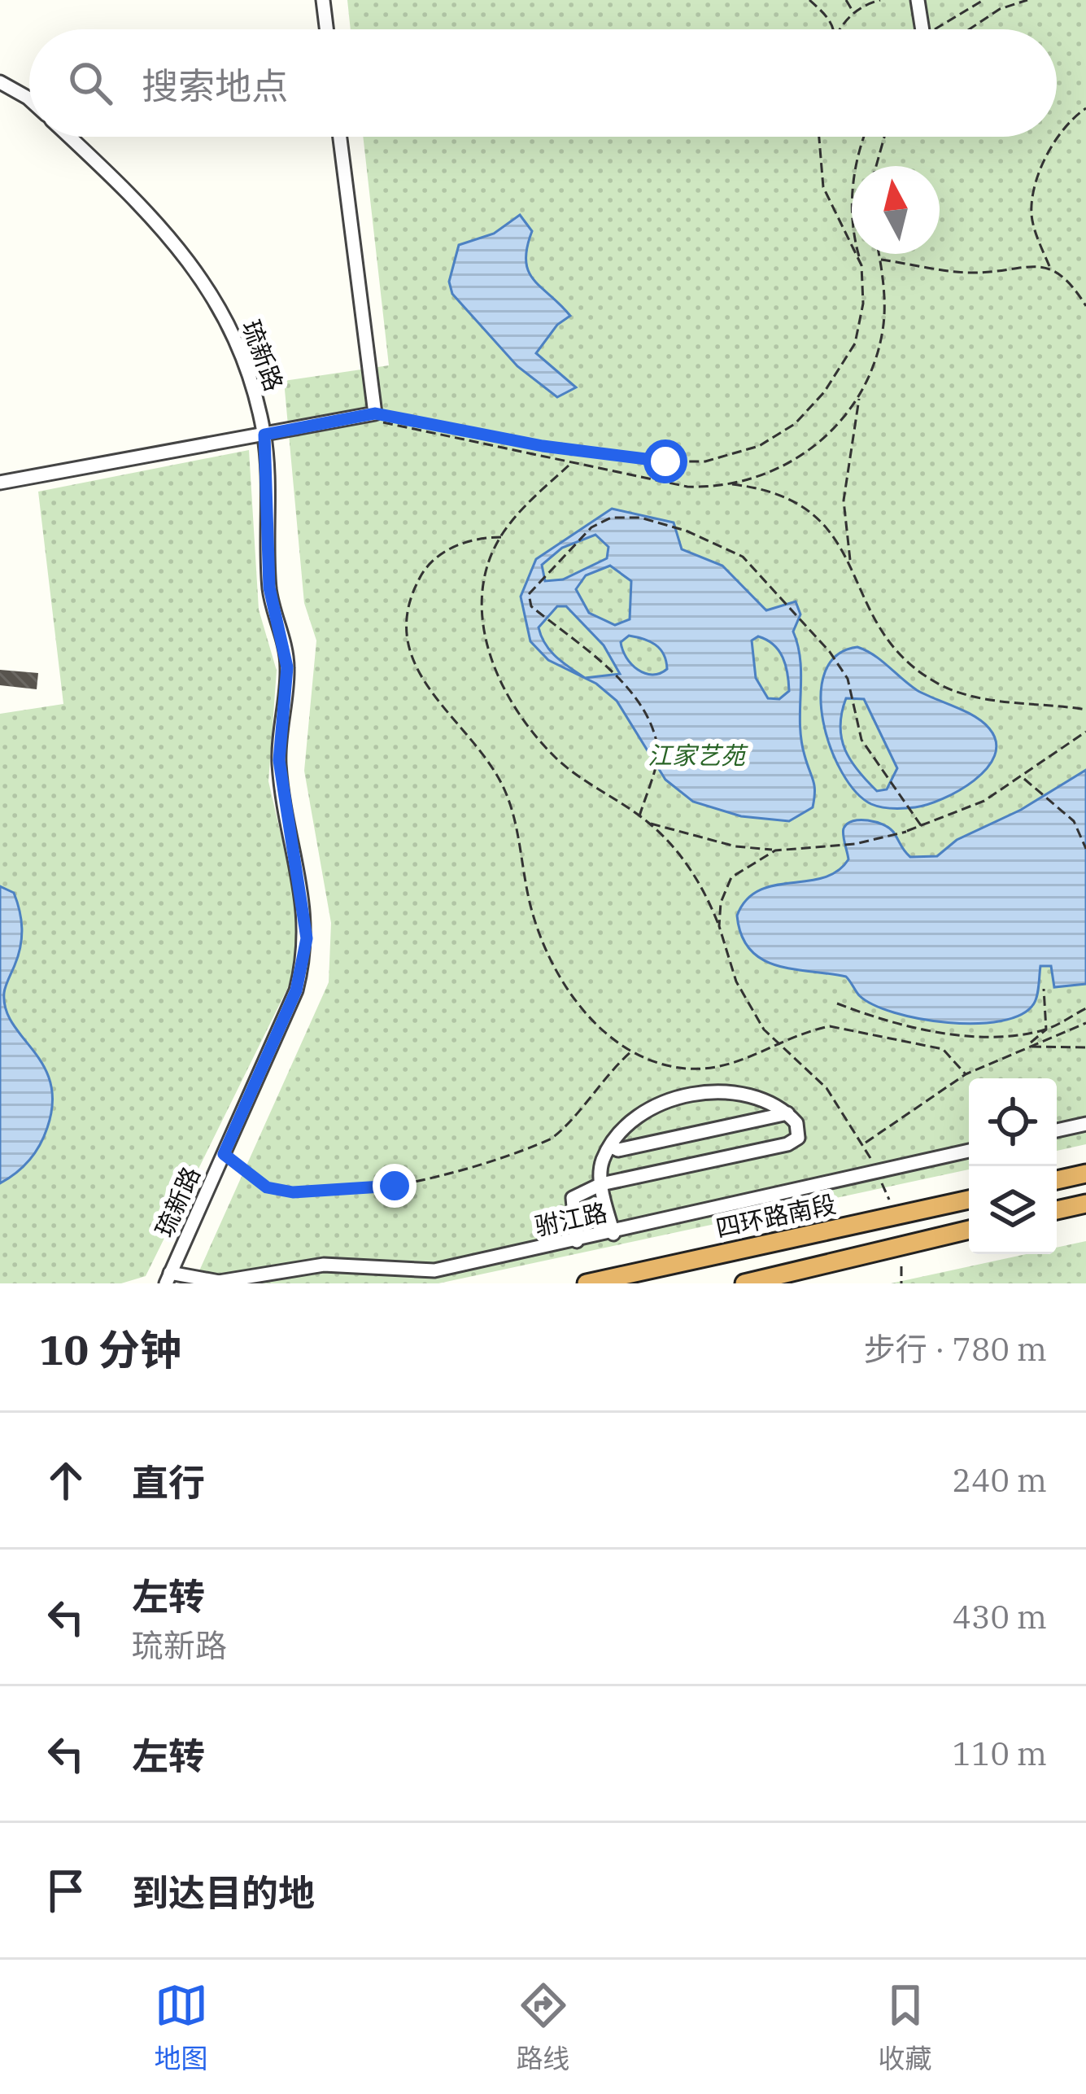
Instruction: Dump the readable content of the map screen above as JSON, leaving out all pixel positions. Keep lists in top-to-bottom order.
{
  "streets": {
    "highway": ["四环路南段"],
    "street": ["琉新路", "驸江路"]
  },
  "crossings": [
    ["琉新路", "驸江路"]
  ],
  "parks": ["江家艺苑"],
  "north": "top",
  "page": {
    "search": "搜索地点",
    "heading": ["10 分钟", "步行 · 780 m"],
    "list": [
      ["直行", "240 m"],
      ["左转", "琉新路", "430 m"],
      ["左转", "110 m"],
      "到达目的地"
    ],
    "nav": ["地图", "路线", "收藏"]
  }
}
